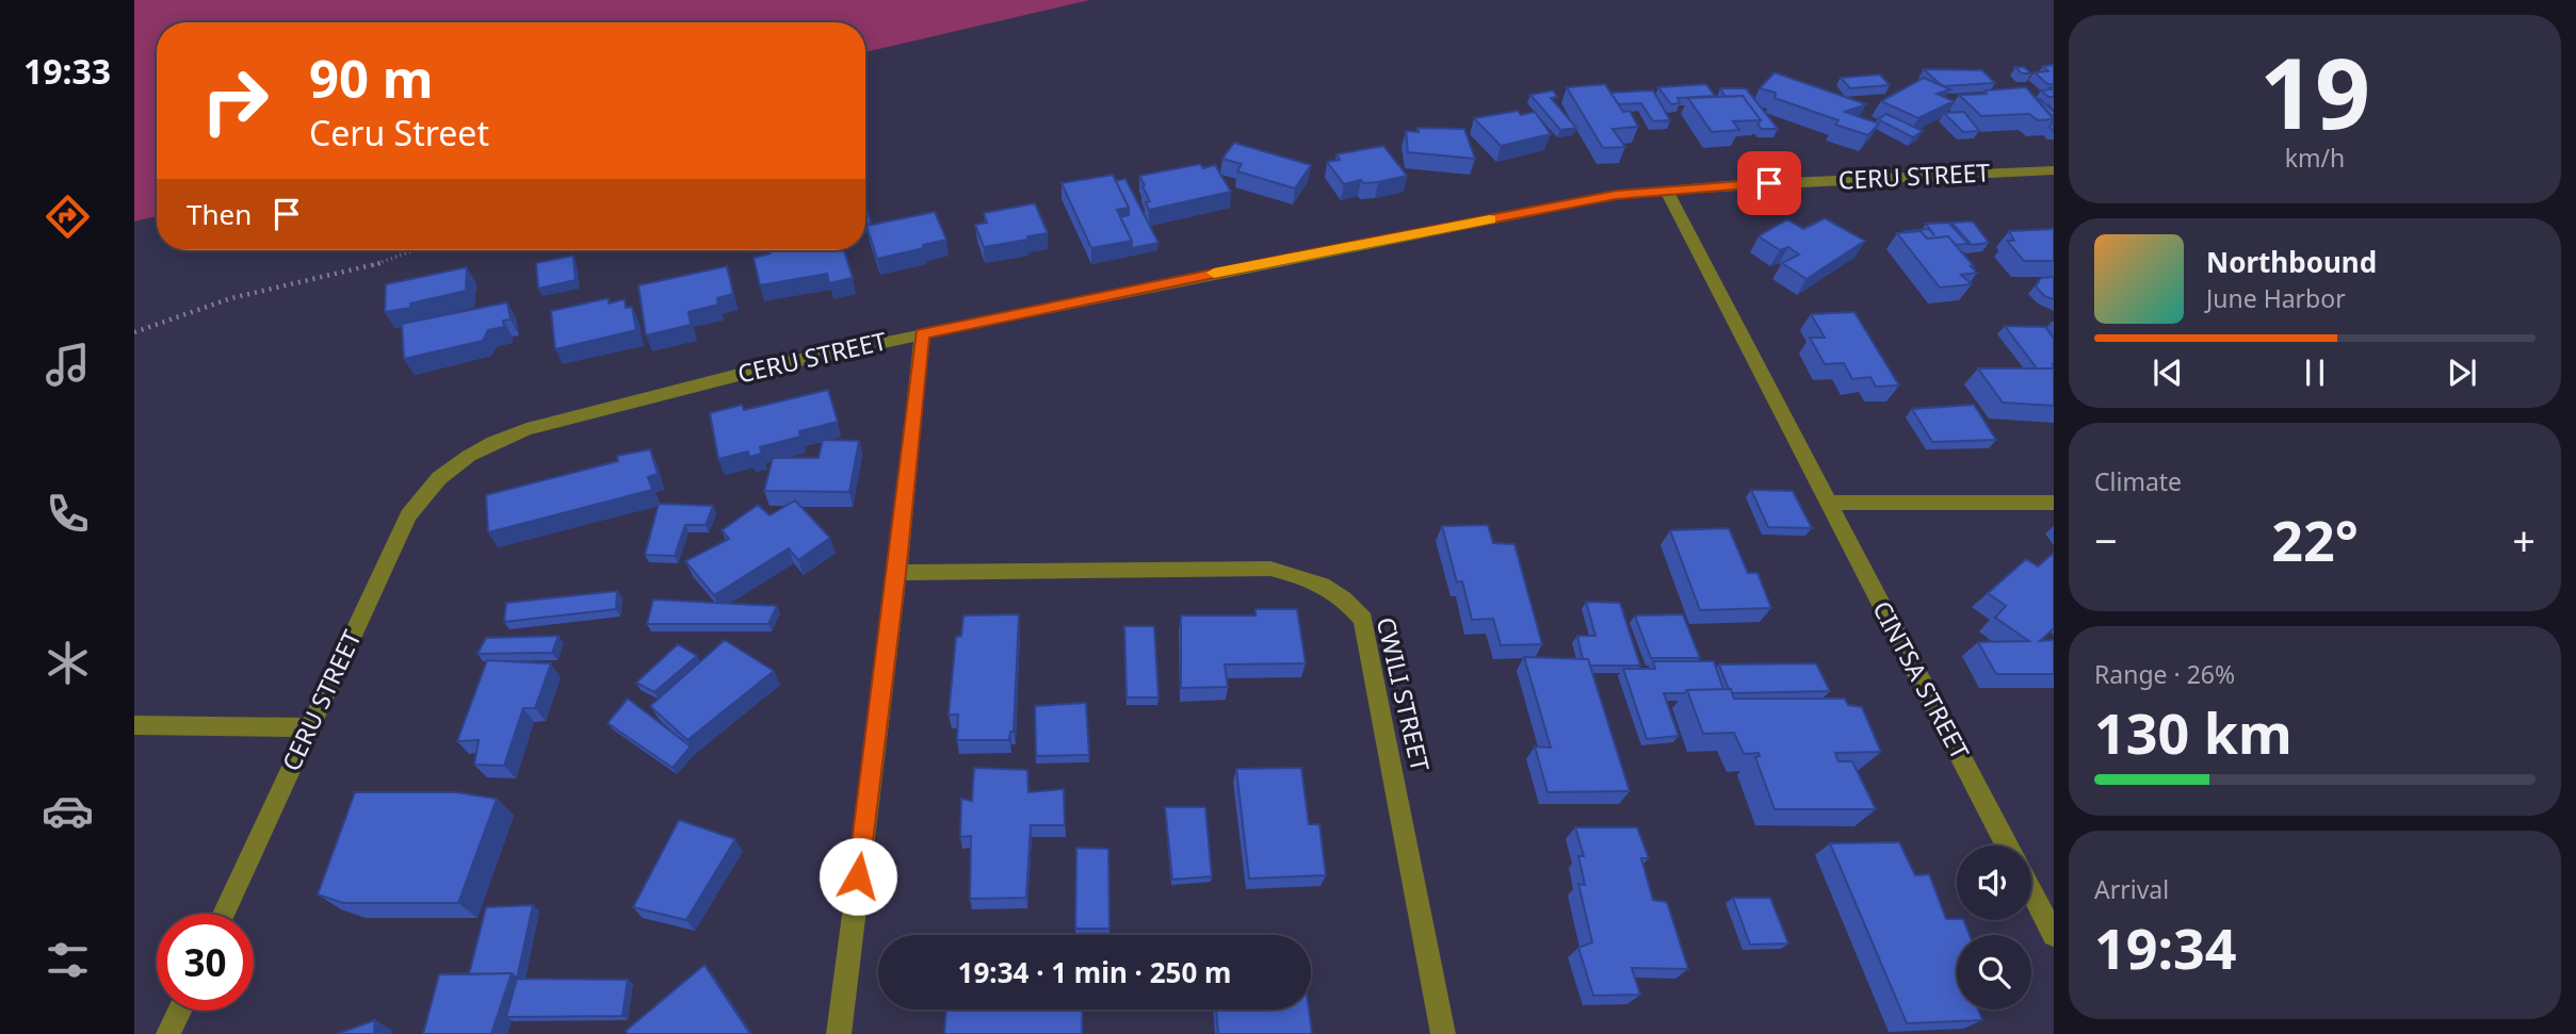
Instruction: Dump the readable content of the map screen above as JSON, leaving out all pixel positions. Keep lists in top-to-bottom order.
{
  "streets": {
    "street": ["CERU STREET", "CINTSA STREET", "CWILI STREET"]
  },
  "crossings": [
    ["CERU STREET", "CINTSA STREET"]
  ],
  "page": {
    "tabs": "19:33",
    "tile": [
      ["19", "km/h"],
      "Climate",
      ["Range · 26%", "130 km"],
      ["Arrival", "19:34"]
    ],
    "turn": ["90 m", "Ceru Street"],
    "then": "Then",
    "song": ["Northbound", "June Harbor"],
    "heat": ["−", "22°", "+"],
    "limit": "30",
    "trip": "19:34 · 1 min · 250 m"
  }
}
